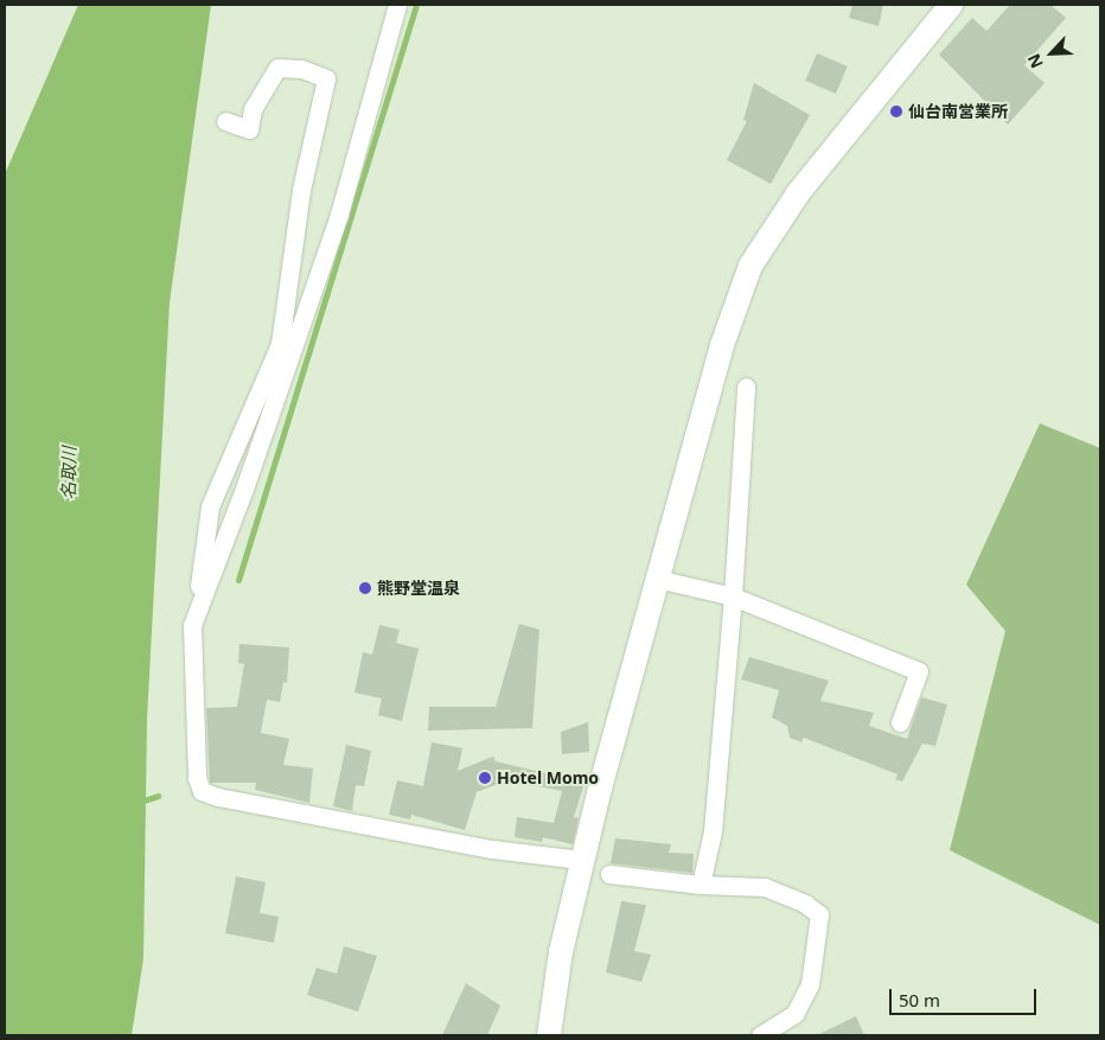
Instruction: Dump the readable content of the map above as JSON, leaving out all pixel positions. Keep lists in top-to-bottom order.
{
  "water": ["名取川"],
  "places": ["仙台南営業所", "熊野堂温泉", "Hotel Momo"],
  "scale_bar": "50 m",
  "north": "bottom left"
}
